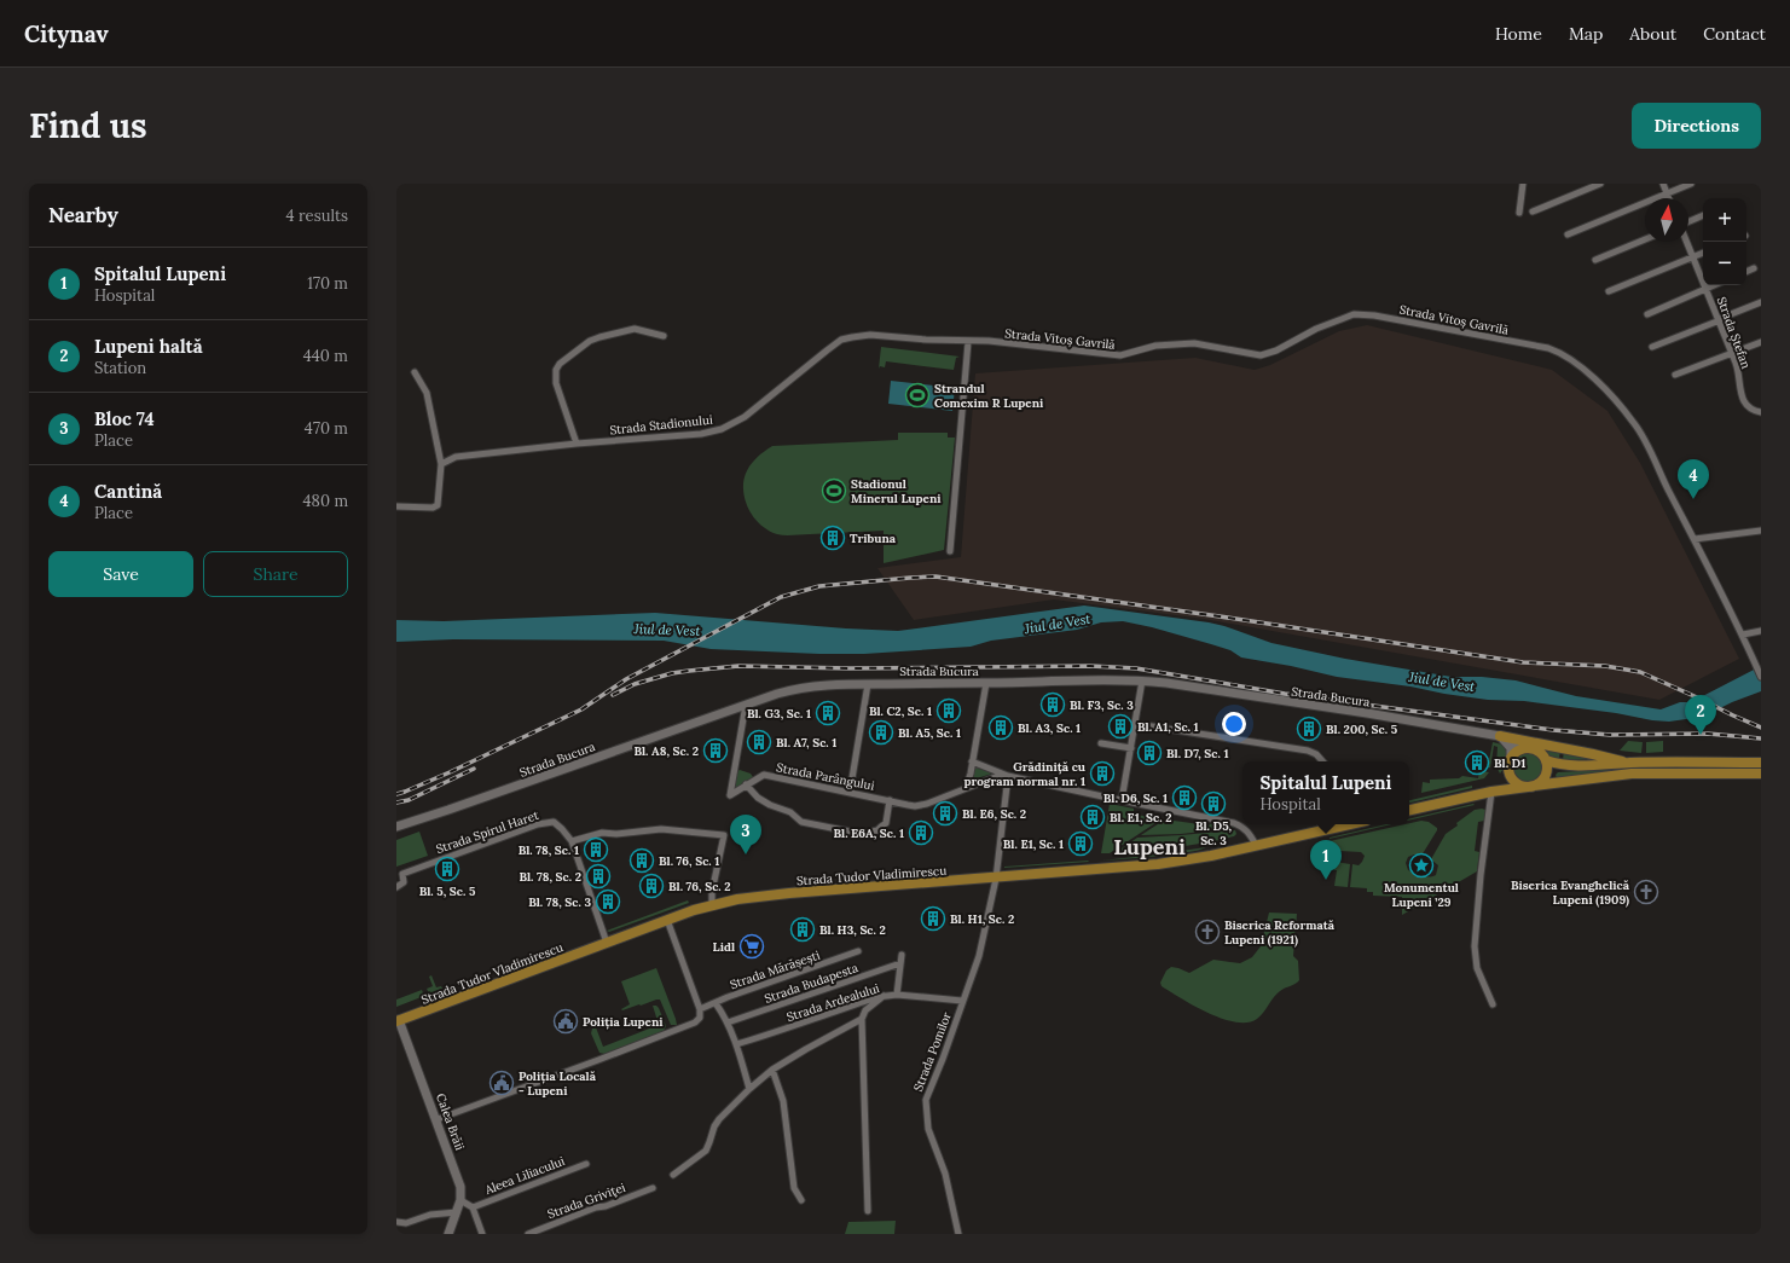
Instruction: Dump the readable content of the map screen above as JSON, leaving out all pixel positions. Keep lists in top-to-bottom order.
{
  "streets": {
    "main road": ["Strada Bucura", "Strada Tudor Vladimirescu", "Calea Brăii"],
    "street": [
      "Strada Vitoș Gavrilă",
      "Strada Ștefan",
      "Strada Stadionului",
      "Strada Parângului",
      "Strada Spirul Haret",
      "Strada Mărășești",
      "Strada Budapesta",
      "Strada Ardealului",
      "Strada Pomilor",
      "Aleea Liliacului",
      "Strada Griviţei"
    ]
  },
  "crossings": [
    ["Strada Vitoș Gavrilă", "Strada Stadionului"],
    ["Strada Bucura", "Strada Parângului"],
    ["Strada Parângului", "Strada Tudor Vladimirescu"],
    ["Strada Spirul Haret", "Strada Tudor Vladimirescu"],
    ["Strada Tudor Vladimirescu", "Strada Pomilor"],
    ["Strada Tudor Vladimirescu", "Calea Brăii"],
    ["Strada Mărășești", "Calea Brăii"],
    ["Strada Budapesta", "Strada Ardealului"]
  ],
  "districts": ["Lupeni"],
  "water": ["Jiul de Vest"],
  "places": {
    "sports": ["Strandul Comexim R Lupeni", "Stadionul Minerul Lupeni"],
    "building": [
      "Tribuna",
      "Bl. F3, Sc. 3",
      "Bl. C2, Sc. 1",
      "Bl. G3, Sc. 1",
      "Bl. A1, Sc. 1",
      "Bl. A3, Sc. 1",
      "Bl. 200, Sc. 5",
      "Bl. A5, Sc. 1",
      "Bl. A7, Sc. 1",
      "Bl. A8, Sc. 2",
      "Bl. D7, Sc. 1",
      "Bl. D1",
      "Grădiniță cu program normal nr. 1",
      "Bl. D6, Sc. 1",
      "Bl. D5, Sc. 3",
      "Bl. E6, Sc. 2",
      "Bl. E1, Sc. 2",
      "Bl. E6A, Sc. 1",
      "Bl. E1, Sc. 1",
      "Bl. 78, Sc. 1",
      "Bl. 76, Sc. 1",
      "Bl. 5, Sc. 5",
      "Bl. 78, Sc. 2",
      "Bl. 76, Sc. 2",
      "Bl. 78, Sc. 3",
      "Bl. H1, Sc. 2",
      "Bl. H3, Sc. 2"
    ],
    "place": ["Monumentul Lupeni ’29"],
    "church": ["Biserica Evanghelică Lupeni (1909)", "Biserica Reformată Lupeni (1921)"],
    "supermarket": ["Lidl"],
    "public building": ["Poliția Lupeni", "Poliția Locală - Lupeni"]
  },
  "north": "top",
  "page": {
    "header": "Citynav",
    "nav": [
      "Home",
      "Map",
      "About",
      "Contact"
    ],
    "buttons": [
      "Directions",
      ["Save", "Share"]
    ],
    "title": "Find us",
    "heading": ["Nearby", "4 results"],
    "map_buttons": ["+", "−"],
    "list": [
      {
        "mark": "1",
        "name": "Spitalul Lupeni",
        "note": "Hospital",
        "value": "170 m"
      },
      {
        "mark": "2",
        "name": "Lupeni haltă",
        "note": "Station",
        "value": "440 m"
      },
      {
        "mark": "3",
        "name": "Bloc 74",
        "note": "Place",
        "value": "470 m"
      },
      {
        "mark": "4",
        "name": "Cantină",
        "note": "Place",
        "value": "480 m"
      }
    ],
    "pins": [
      "4",
      "2",
      "3",
      "1"
    ],
    "popup": ["Spitalul Lupeni", "Hospital"]
  }
}
